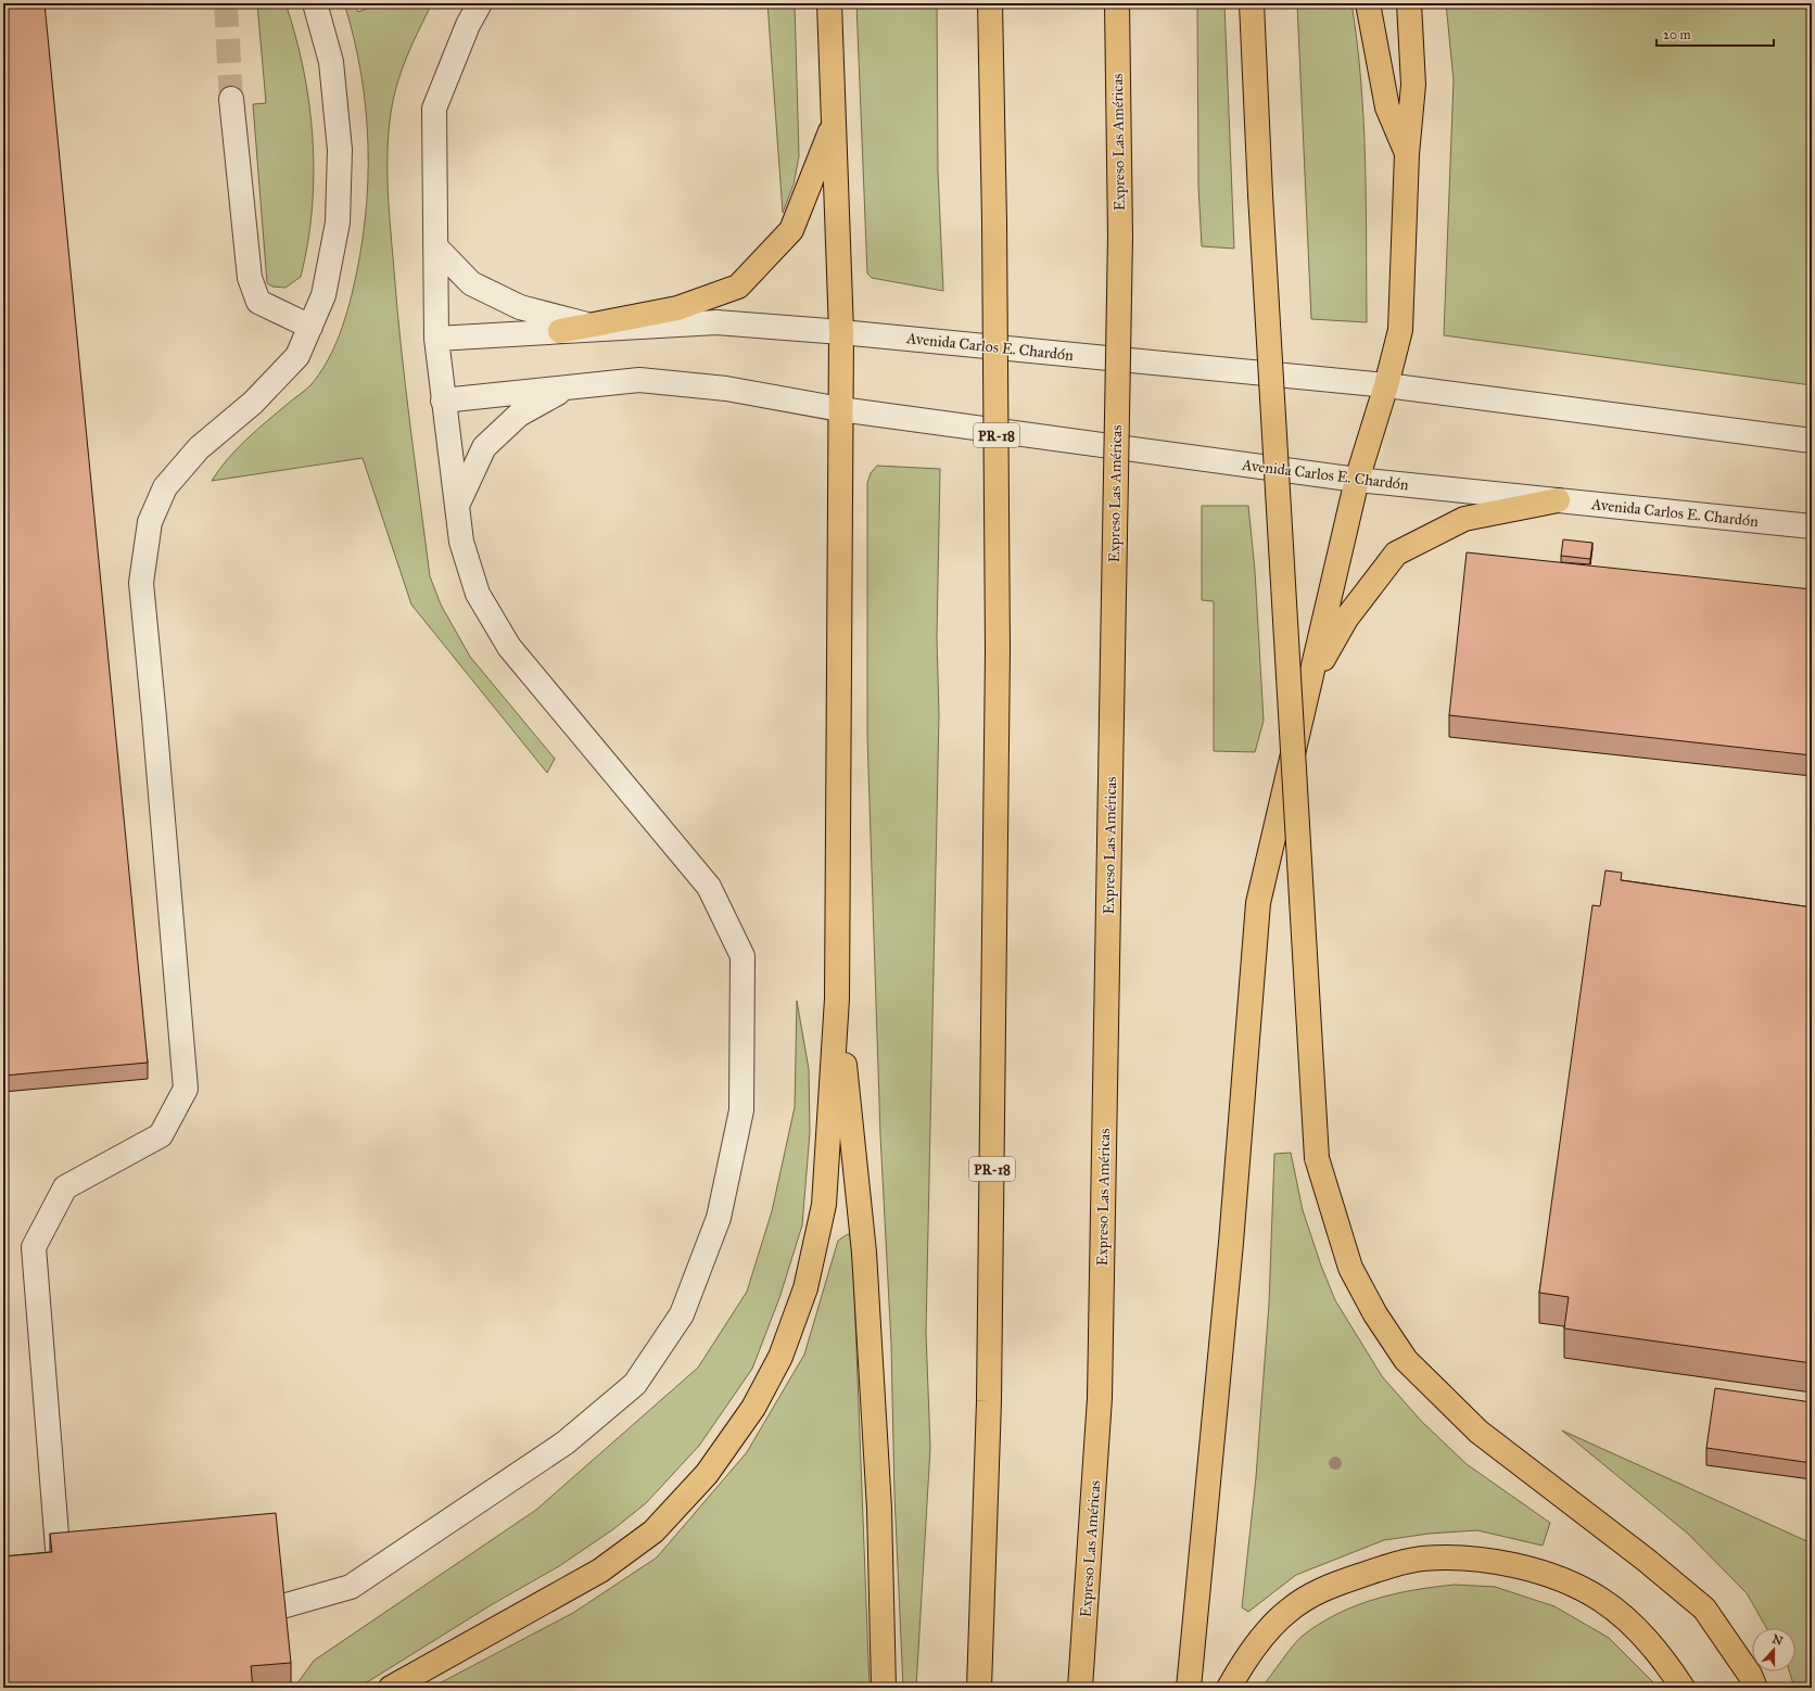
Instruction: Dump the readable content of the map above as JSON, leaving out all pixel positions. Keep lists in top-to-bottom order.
{
  "streets": {
    "highway": ["Expreso Las Américas", "PR-18"],
    "street": ["Avenida Carlos E. Chardón"]
  },
  "scale_bar": "20 m",
  "north": "top"
}
